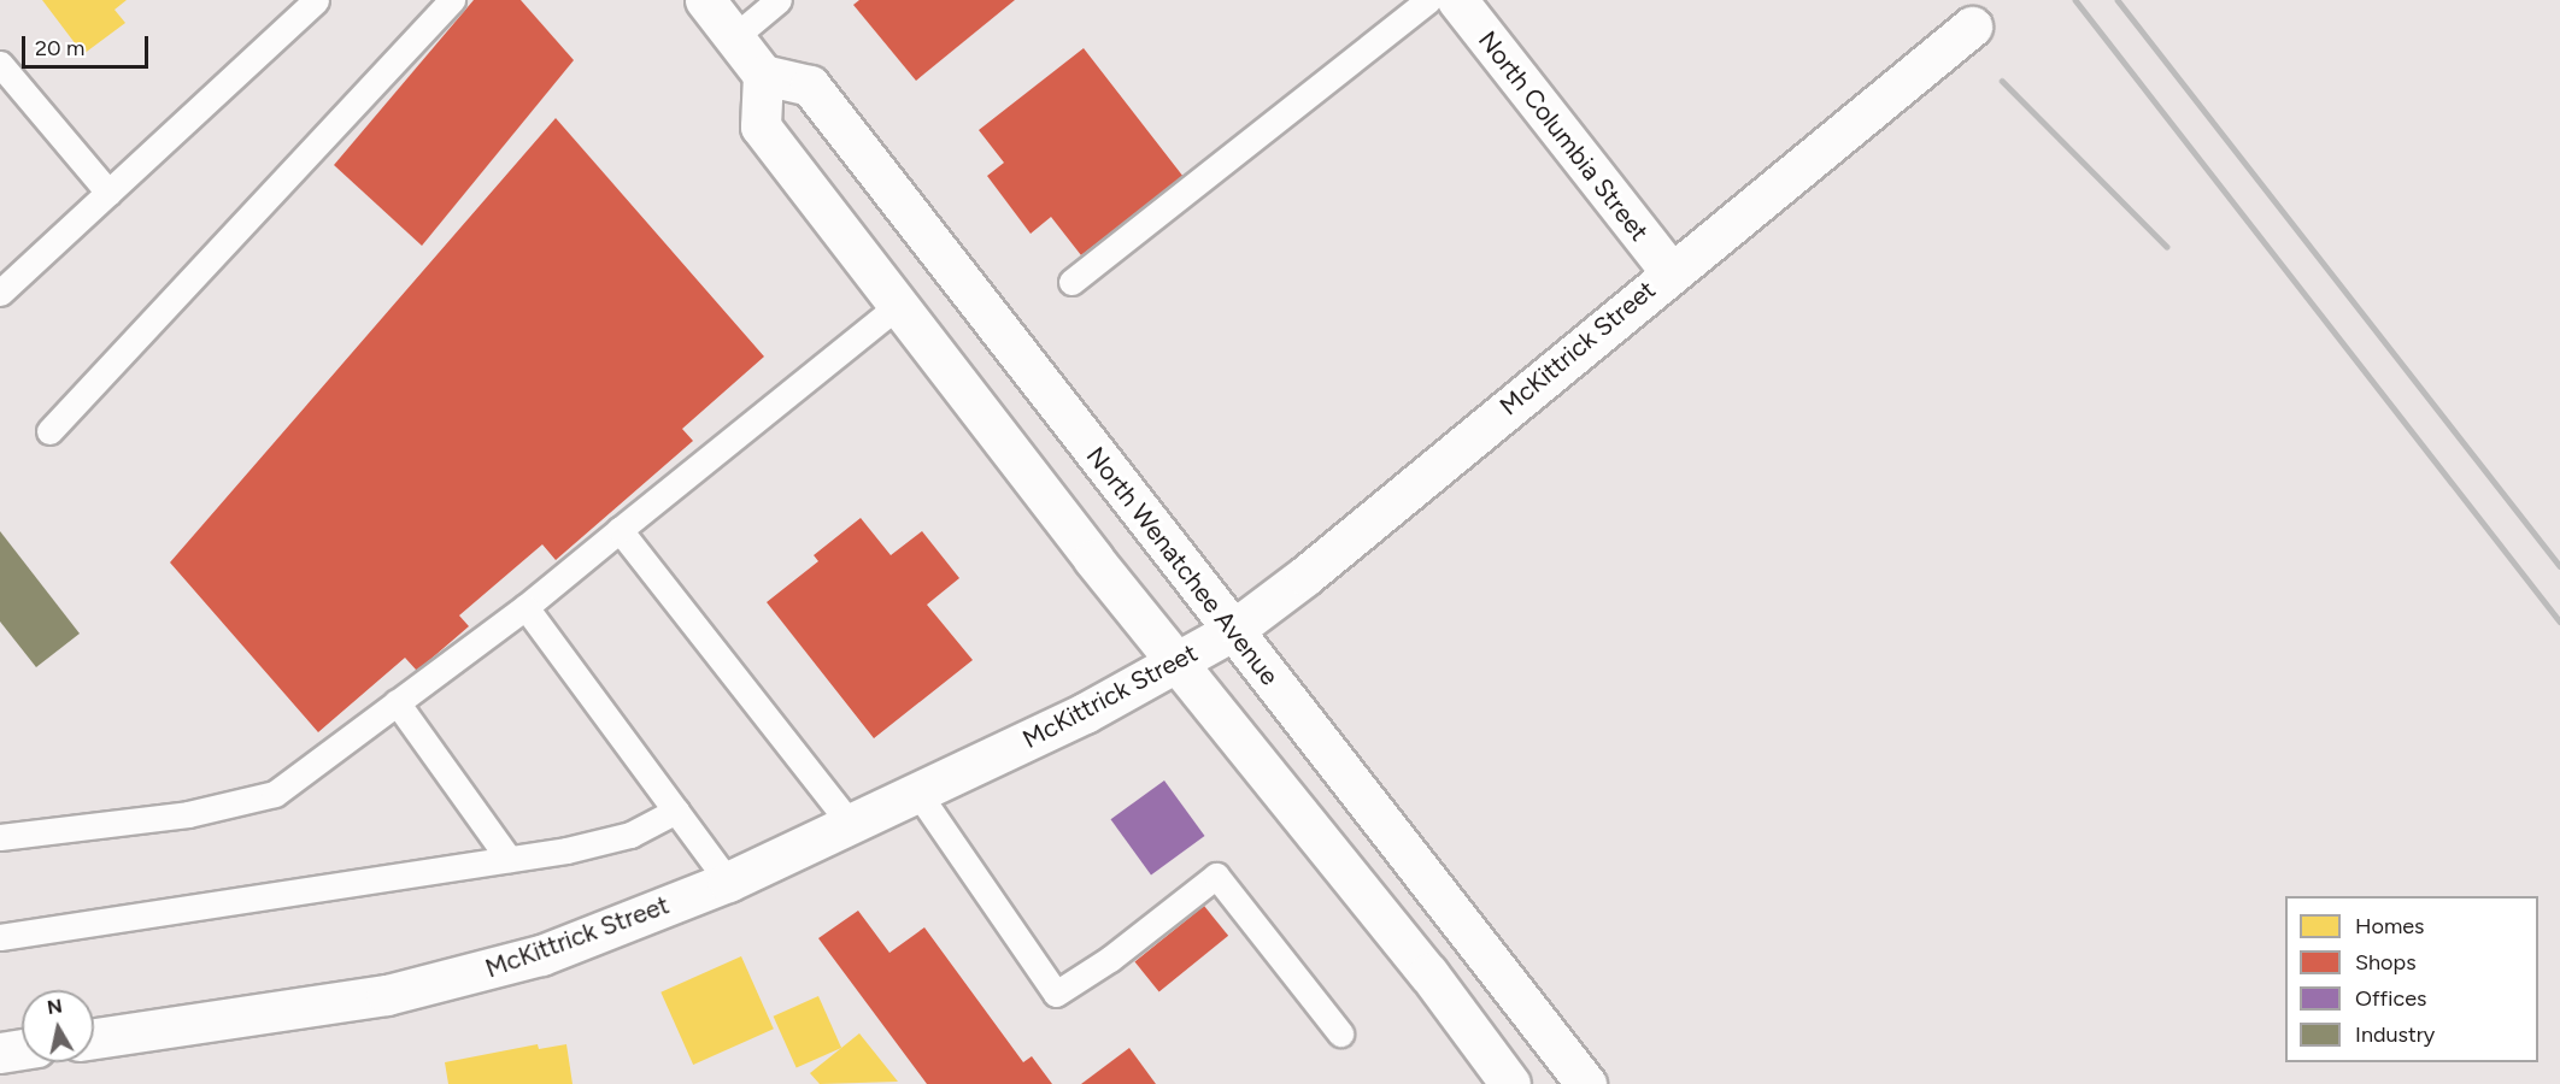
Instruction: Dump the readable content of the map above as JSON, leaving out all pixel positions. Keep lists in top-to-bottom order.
{
  "streets": {
    "main road": ["North Columbia Street", "McKittrick Street", "North Wenatchee Avenue"]
  },
  "crossings": [
    ["North Columbia Street", "McKittrick Street"],
    ["McKittrick Street", "North Wenatchee Avenue"]
  ],
  "legend": [
    "Homes",
    "Shops",
    "Offices",
    "Industry"
  ],
  "scale_bar": "20 m",
  "north": "top"
}
